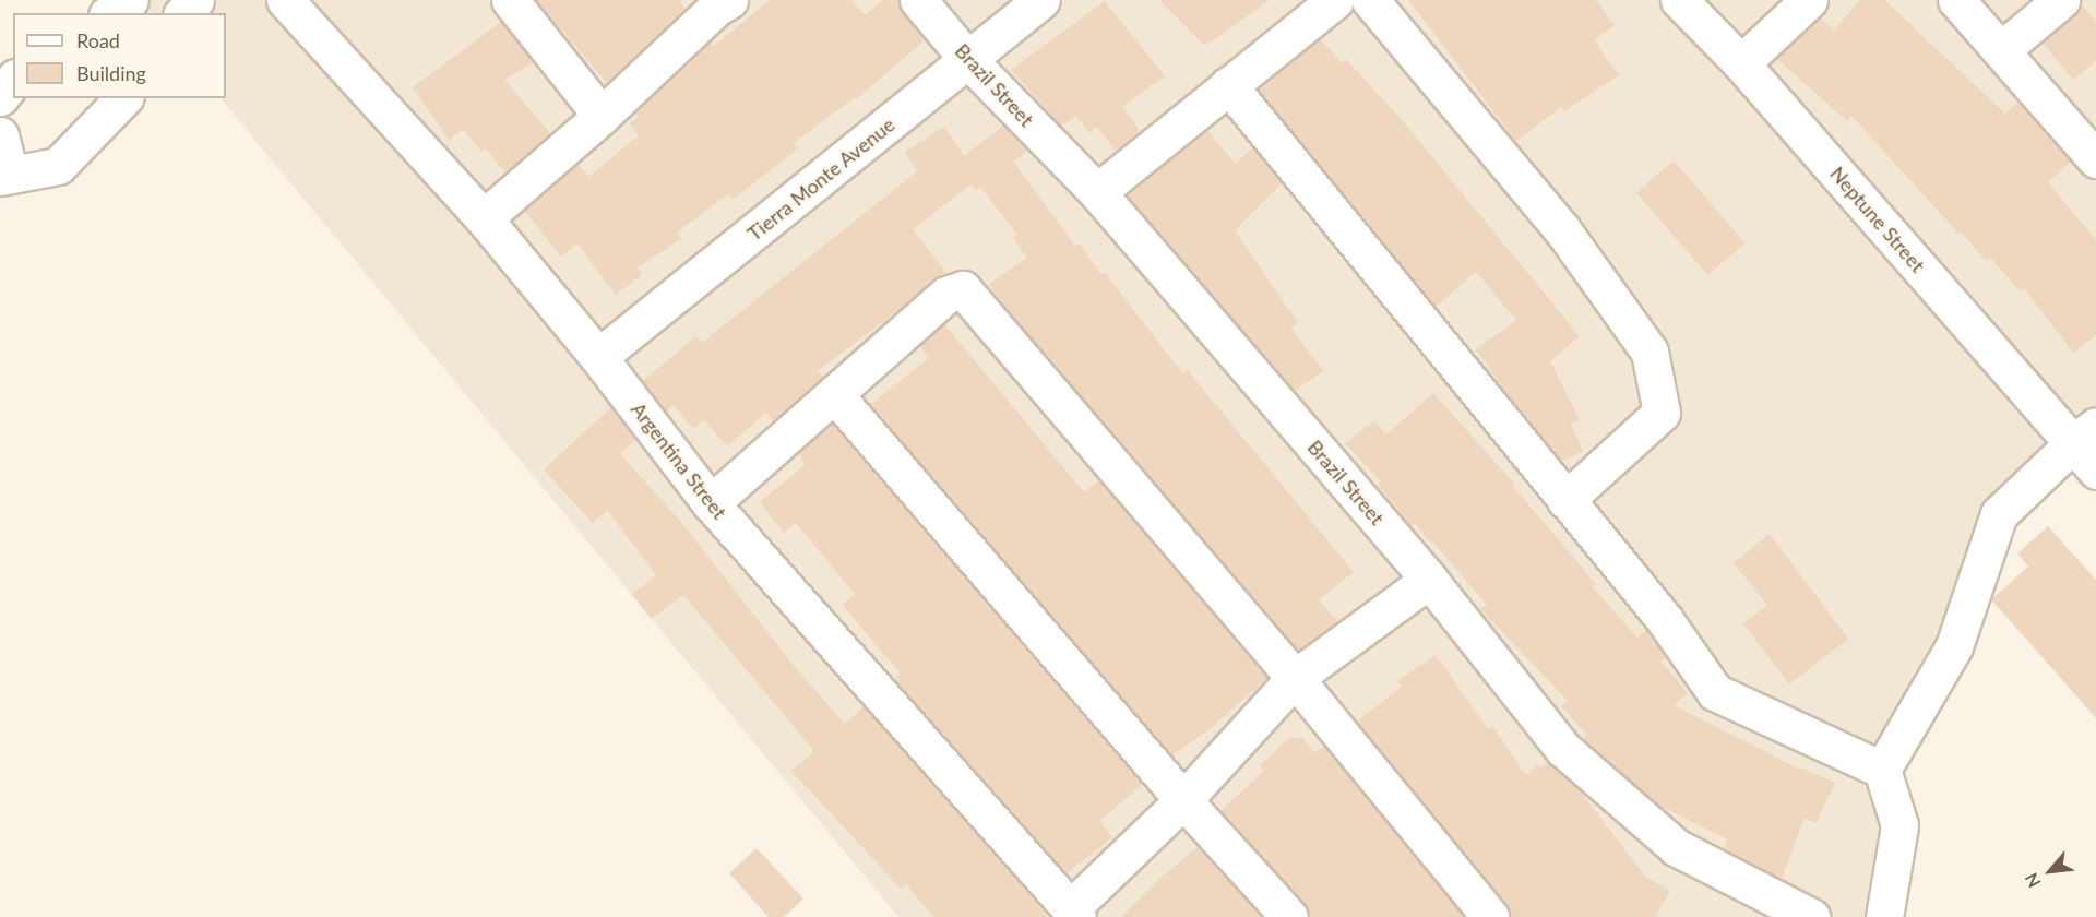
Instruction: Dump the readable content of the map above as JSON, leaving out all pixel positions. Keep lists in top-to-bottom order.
{
  "streets": {
    "street": [
      "Brazil Street",
      "Tierra Monte Avenue",
      "Neptune Street",
      "Argentina Street"
    ]
  },
  "crossings": [
    ["Brazil Street", "Tierra Monte Avenue"],
    ["Tierra Monte Avenue", "Argentina Street"]
  ],
  "legend": ["Road", "Building"],
  "north": "bottom left"
}
